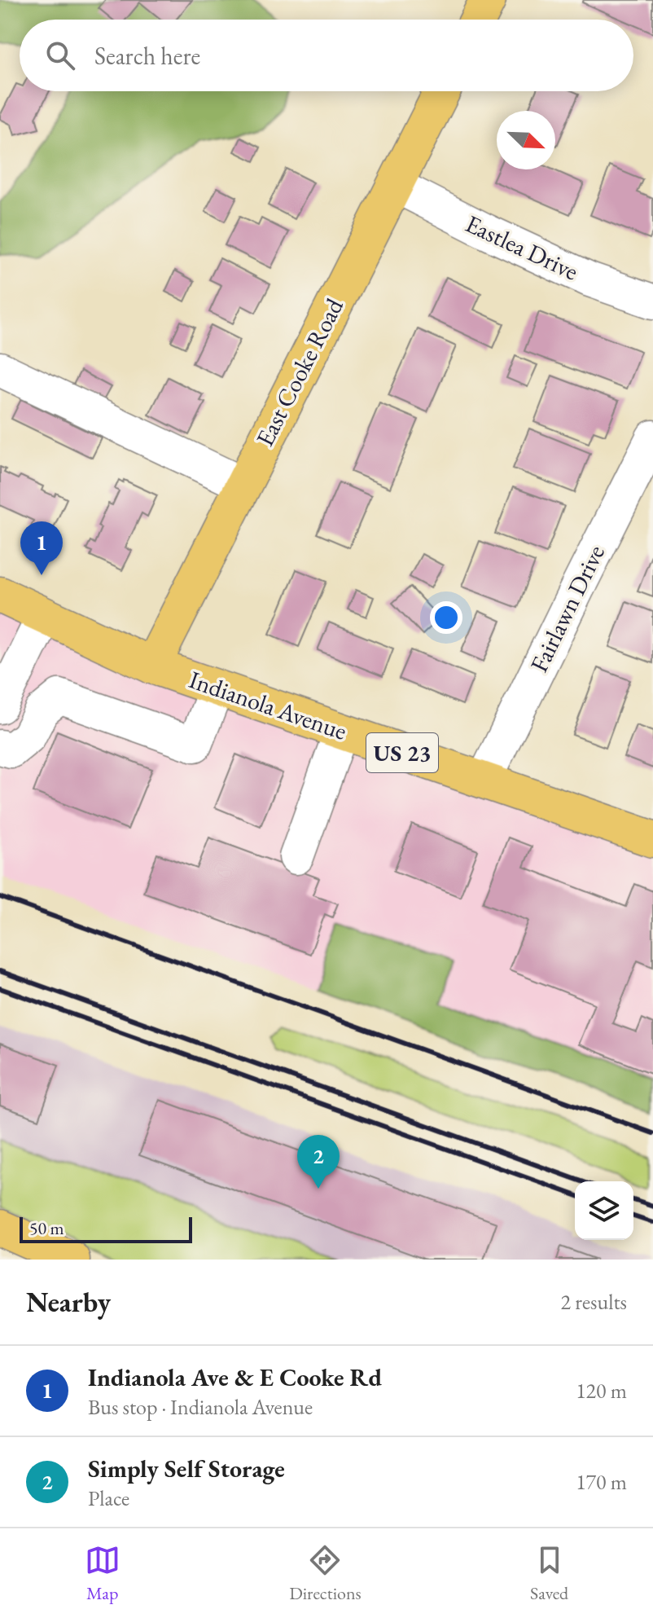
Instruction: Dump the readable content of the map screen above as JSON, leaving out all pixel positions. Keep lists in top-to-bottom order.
{
  "streets": {
    "main road": ["East Cooke Road", "Indianola Avenue", "US 23"],
    "street": ["Eastlea Drive", "Fairlawn Drive"]
  },
  "crossings": [
    ["Eastlea Drive", "East Cooke Road"],
    ["East Cooke Road", "Indianola Avenue"],
    ["Fairlawn Drive", "Indianola Avenue"]
  ],
  "scale_bar": "50 m",
  "north": "bottom right",
  "page": {
    "search": "Search here",
    "pins": ["1", "2"],
    "scale": "50 m",
    "heading": ["Nearby", "2 results"],
    "list": [
      {
        "mark": "1",
        "name": "Indianola Ave & E Cooke Rd",
        "note": "Bus stop · Indianola Avenue",
        "value": "120 m"
      },
      {
        "mark": "2",
        "name": "Simply Self Storage",
        "note": "Place",
        "value": "170 m"
      }
    ],
    "nav": ["Map", "Directions", "Saved"]
  }
}
